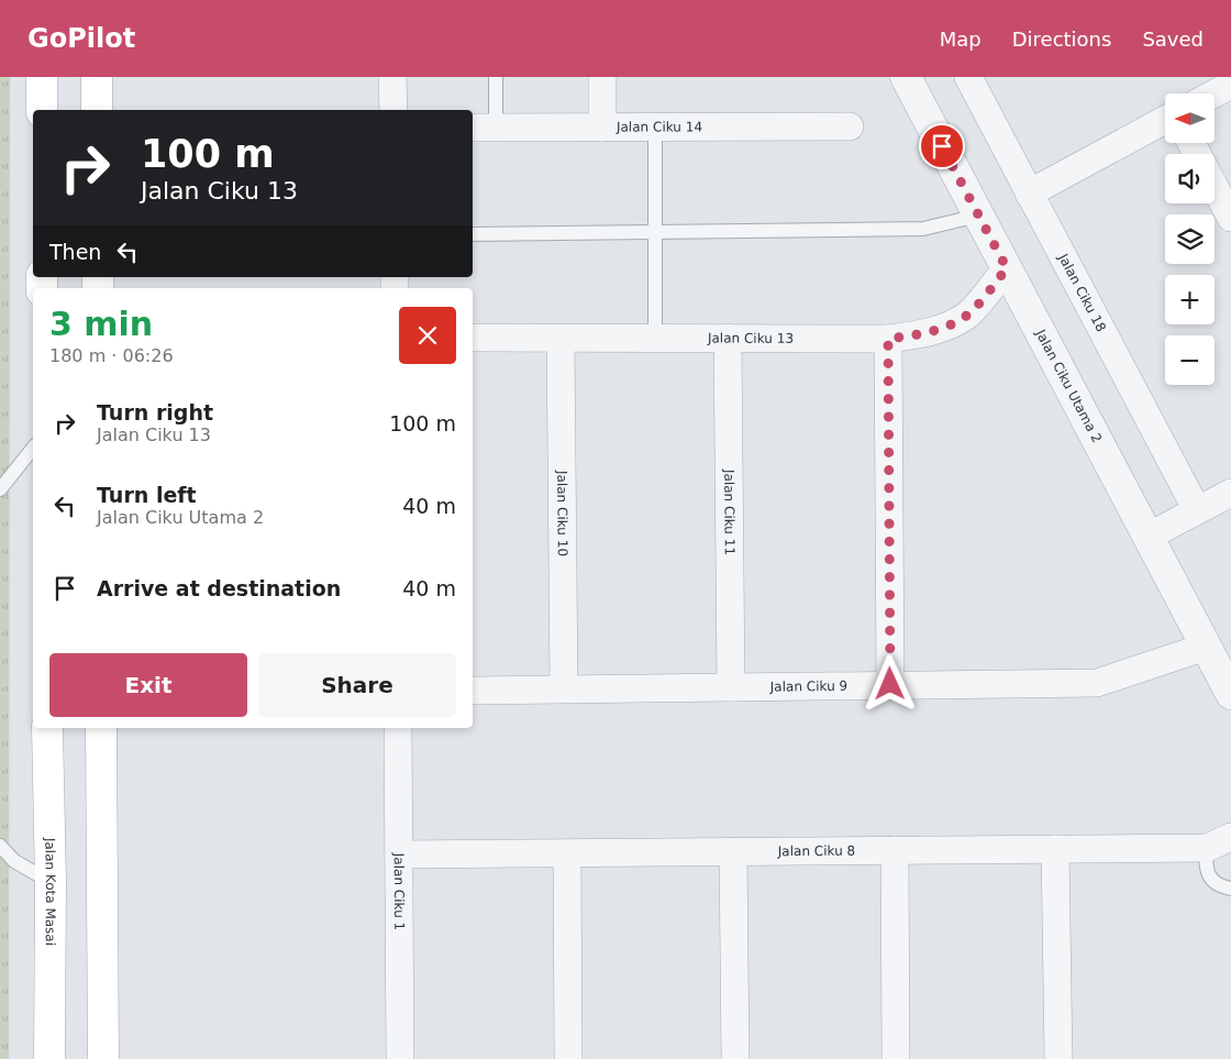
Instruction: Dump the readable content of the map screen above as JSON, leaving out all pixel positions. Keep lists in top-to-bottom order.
{
  "streets": {
    "main road": ["Jalan Kota Masai"],
    "street": [
      "Jalan Ciku 14",
      "Jalan Ciku 18",
      "Jalan Ciku 13",
      "Jalan Ciku Utama 2",
      "Jalan Ciku 11",
      "Jalan Ciku 10",
      "Jalan Ciku 9",
      "Jalan Ciku 8",
      "Jalan Ciku 1"
    ]
  },
  "crossings": [
    ["Jalan Ciku 13", "Jalan Ciku Utama 2"],
    ["Jalan Ciku 13", "Jalan Ciku 11"],
    ["Jalan Ciku 13", "Jalan Ciku 10"],
    ["Jalan Ciku Utama 2", "Jalan Ciku 9"],
    ["Jalan Ciku 11", "Jalan Ciku 9"],
    ["Jalan Ciku 10", "Jalan Ciku 9"],
    ["Jalan Ciku 8", "Jalan Ciku 1"]
  ],
  "north": "left",
  "page": {
    "header": "GoPilot",
    "nav": ["Map", "Directions", "Saved"],
    "map_buttons": ["+", "−"],
    "turn": ["100 m", "Jalan Ciku 13"],
    "then": "Then",
    "heading": ["3 min", "180 m · 06:26"],
    "list": [
      {
        "name": "Turn right",
        "note": "Jalan Ciku 13",
        "value": "100 m"
      },
      {
        "name": "Turn left",
        "note": "Jalan Ciku Utama 2",
        "value": "40 m"
      },
      {
        "name": "Arrive at destination",
        "value": "40 m"
      }
    ],
    "buttons": ["Exit", "Share"]
  }
}
